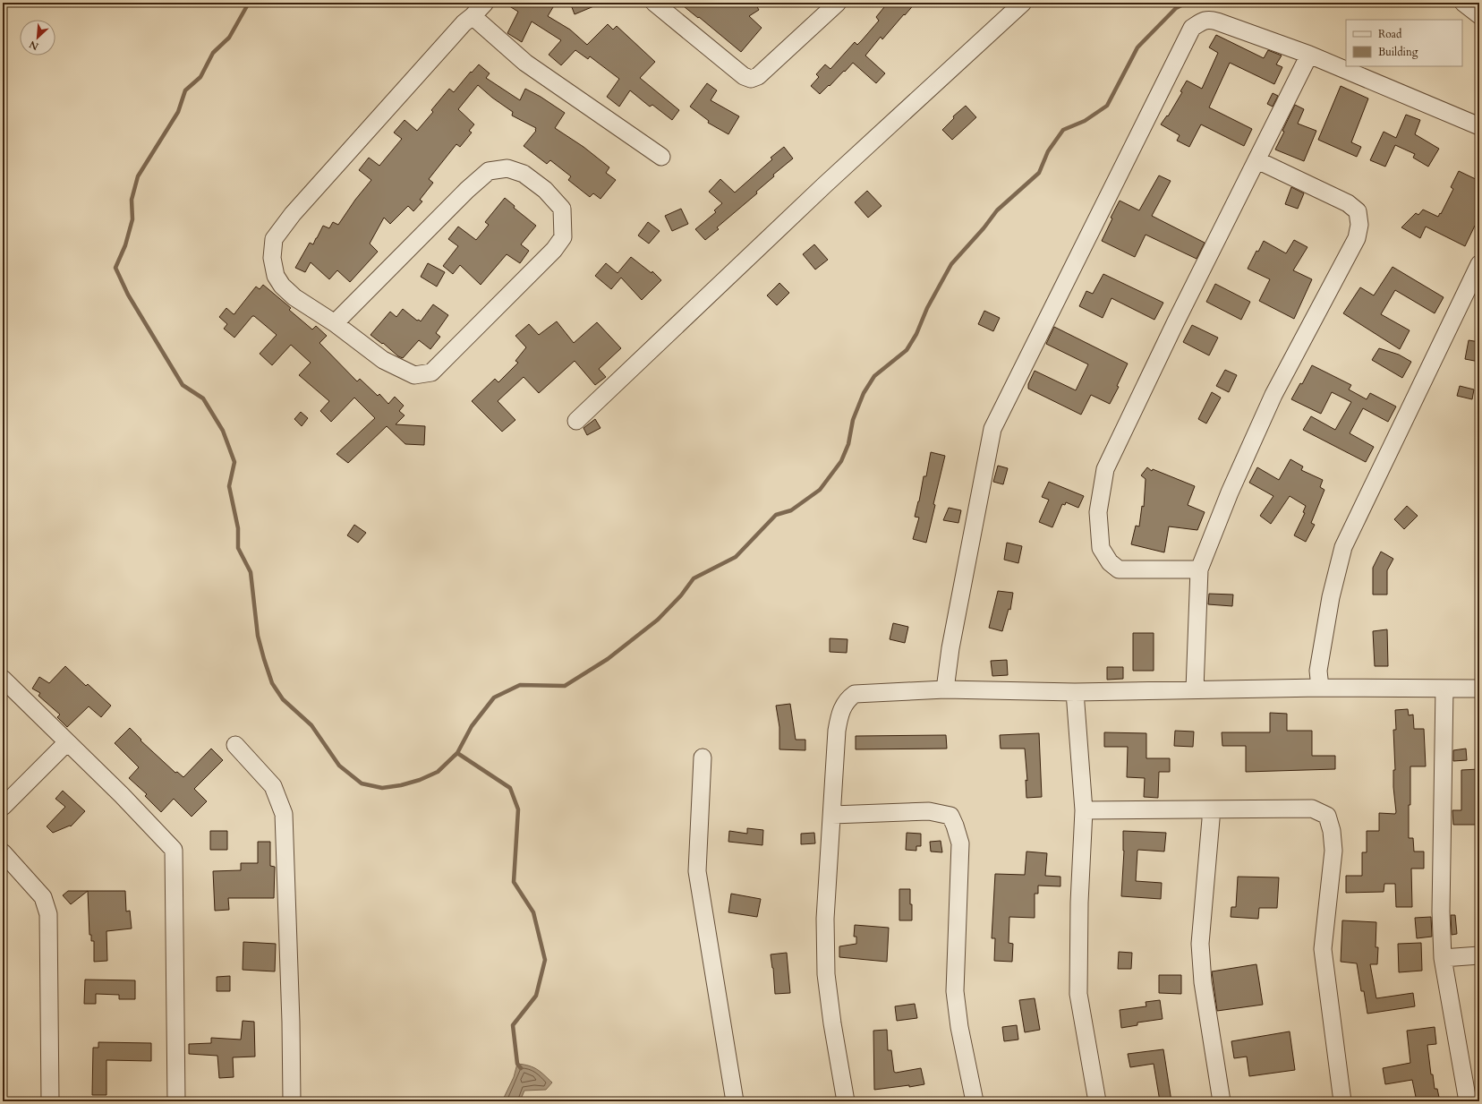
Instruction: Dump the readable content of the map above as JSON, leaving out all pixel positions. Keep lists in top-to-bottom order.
{
  "legend": ["Road", "Building"],
  "north": "bottom left"
}
